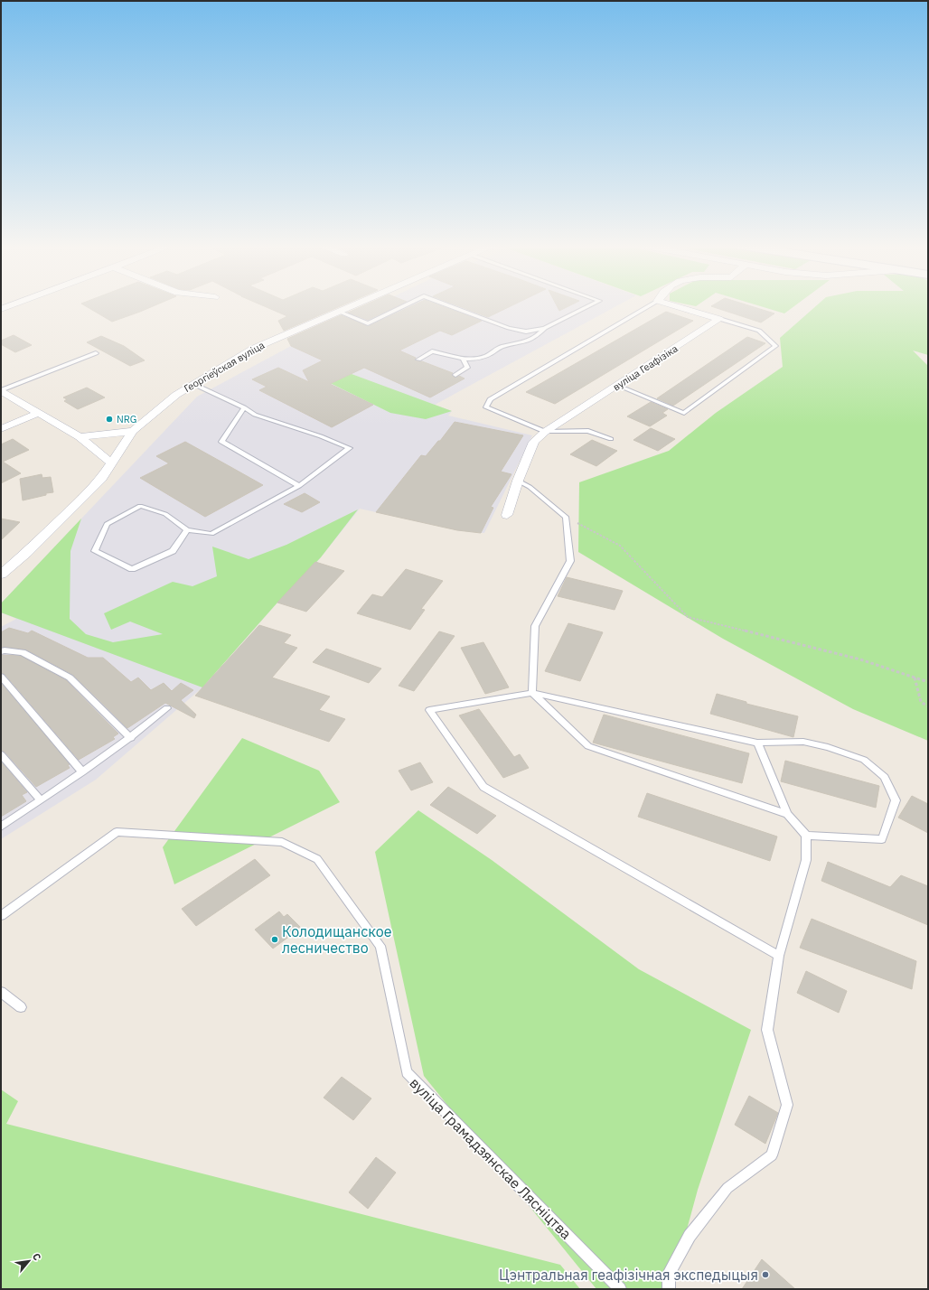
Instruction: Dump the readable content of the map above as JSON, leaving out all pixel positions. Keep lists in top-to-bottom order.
{
  "streets": {
    "street": ["Георгіеўская вуліца", "вуліца Геафізіка"],
    "lane": ["вуліца Грамадзянскае Лясніцтва"]
  },
  "places": ["NRG", "Колодищанское лесничество", "Цэнтральная геафізічная экспедыцыя"],
  "north": "top right"
}
